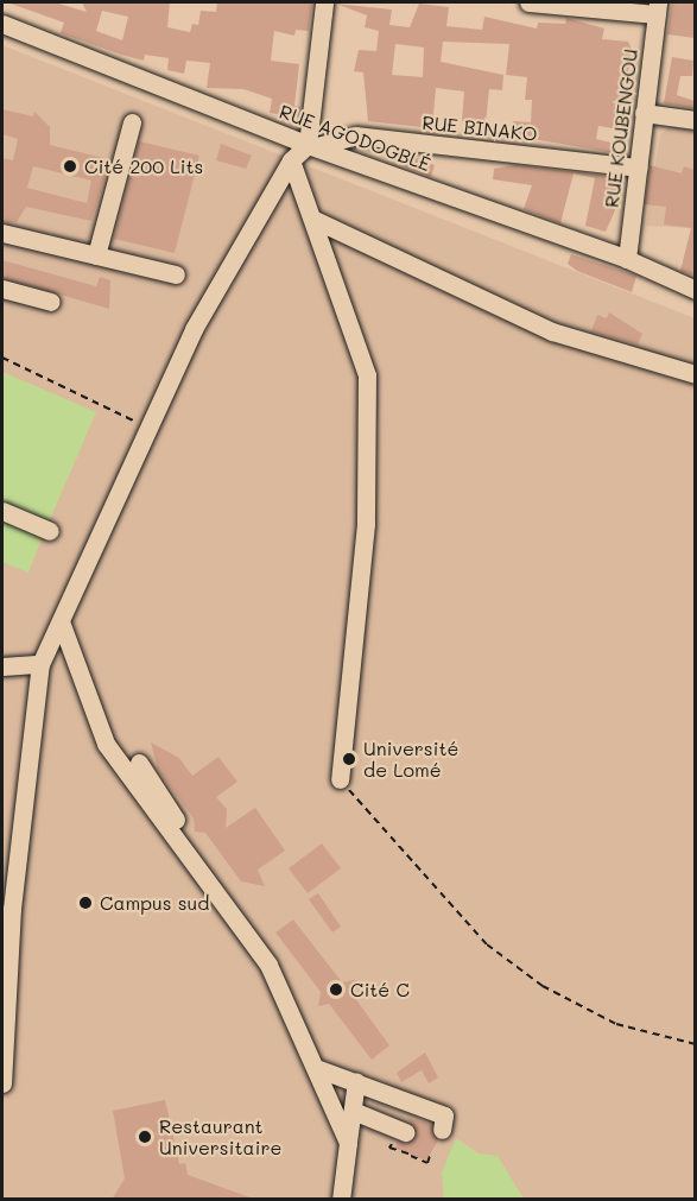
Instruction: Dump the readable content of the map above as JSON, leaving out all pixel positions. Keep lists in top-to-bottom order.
{
  "streets": {
    "street": ["RUE BINAKO", "RUE KOUBENGOU", "RUE AGODOGBLÉ"]
  },
  "crossings": [
    ["RUE BINAKO", "RUE KOUBENGOU"],
    ["RUE BINAKO", "RUE AGODOGBLÉ"],
    ["RUE KOUBENGOU", "RUE AGODOGBLÉ"]
  ],
  "places": [
    "Cité 200 Lits",
    "Université de Lomé",
    "Campus sud",
    "Cité C",
    "Restaurant Universitaire"
  ]
}
